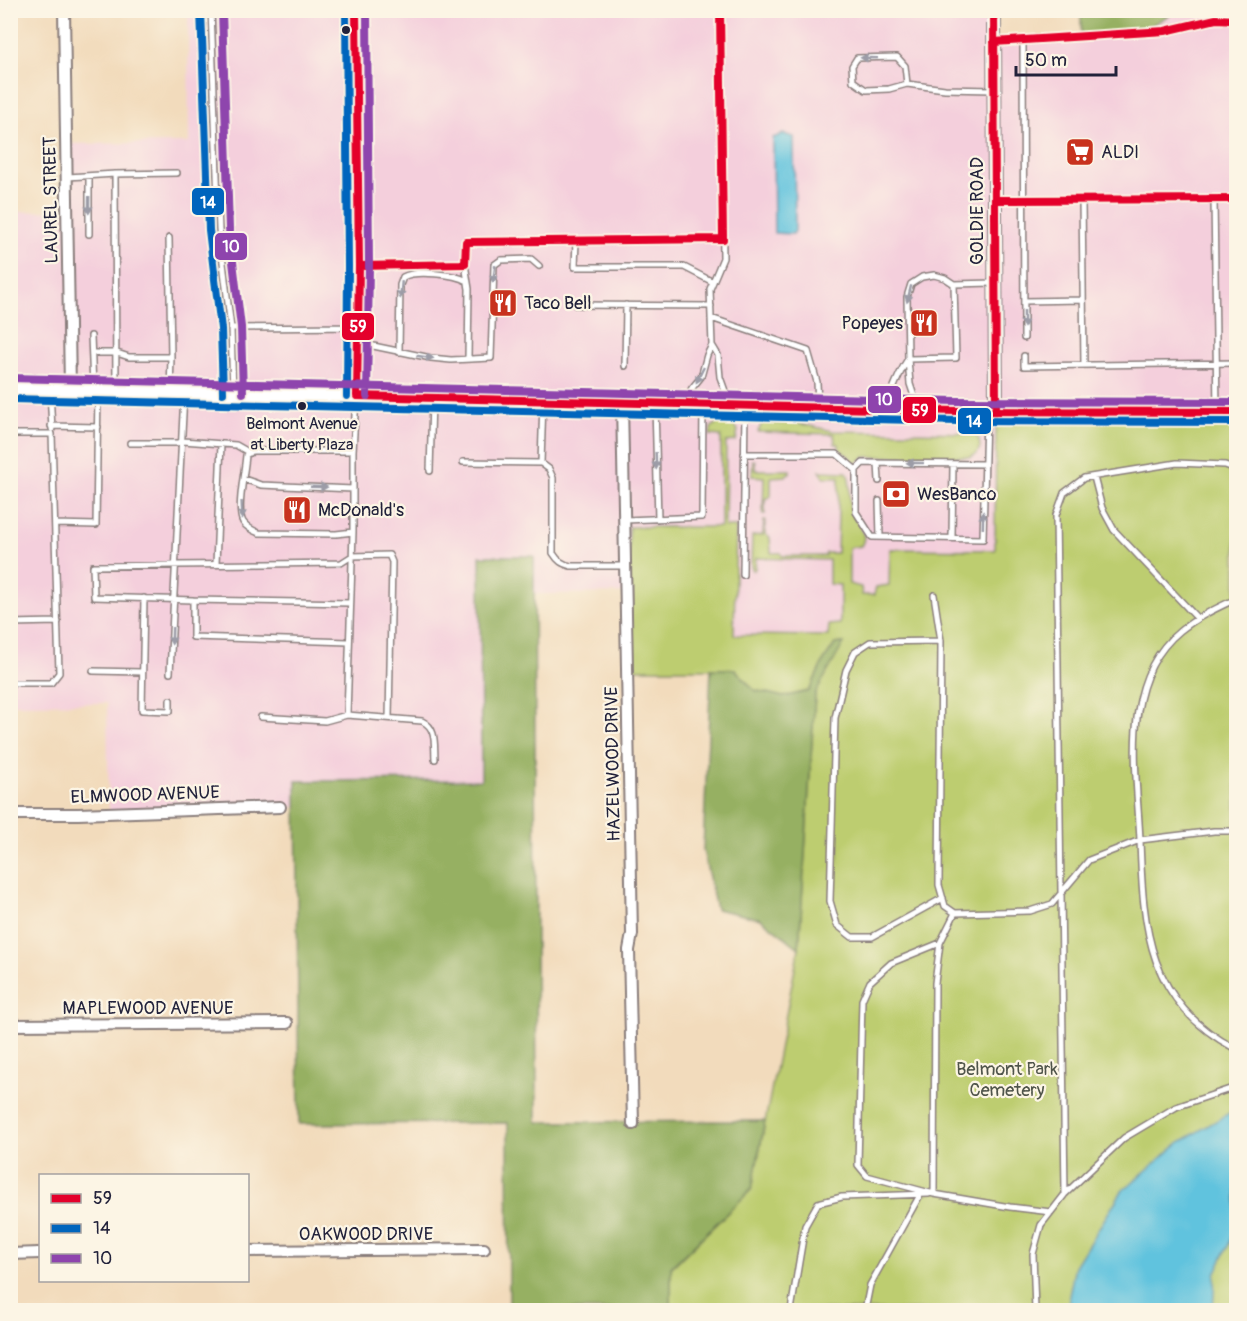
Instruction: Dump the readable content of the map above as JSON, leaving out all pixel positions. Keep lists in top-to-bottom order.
{
  "streets": {
    "street": [
      "LAUREL STREET",
      "GOLDIE ROAD",
      "HAZELWOOD DRIVE",
      "ELMWOOD AVENUE",
      "MAPLEWOOD AVENUE",
      "OAKWOOD DRIVE"
    ]
  },
  "parks": ["Belmont Park Cemetery"],
  "places": {
    "supermarket": ["ALDI"],
    "restaurant": ["Taco Bell", "Popeyes", "McDonald's"],
    "other": ["Belmont Avenue at Liberty Plaza"],
    "bank": ["WesBanco"]
  },
  "lines": ["transit line 59", "transit line 14", "transit line 10"],
  "legend": ["59", "14", "10"],
  "scale_bar": "50 m"
}
